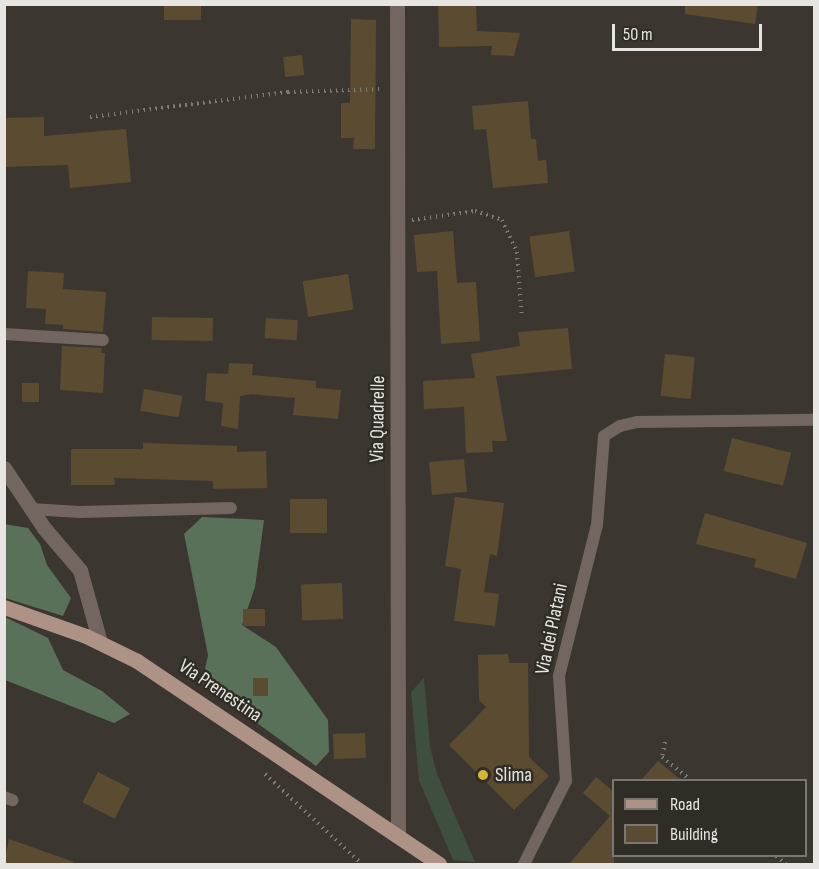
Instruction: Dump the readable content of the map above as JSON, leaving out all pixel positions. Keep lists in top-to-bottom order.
{
  "streets": {
    "main road": ["Via Prenestina"],
    "street": ["Via Quadrelle"],
    "lane": ["Via dei Platani"]
  },
  "crossings": [
    ["Via Quadrelle", "Via Prenestina"]
  ],
  "places": ["Slima"],
  "legend": ["Road", "Building"],
  "scale_bar": "50 m"
}
